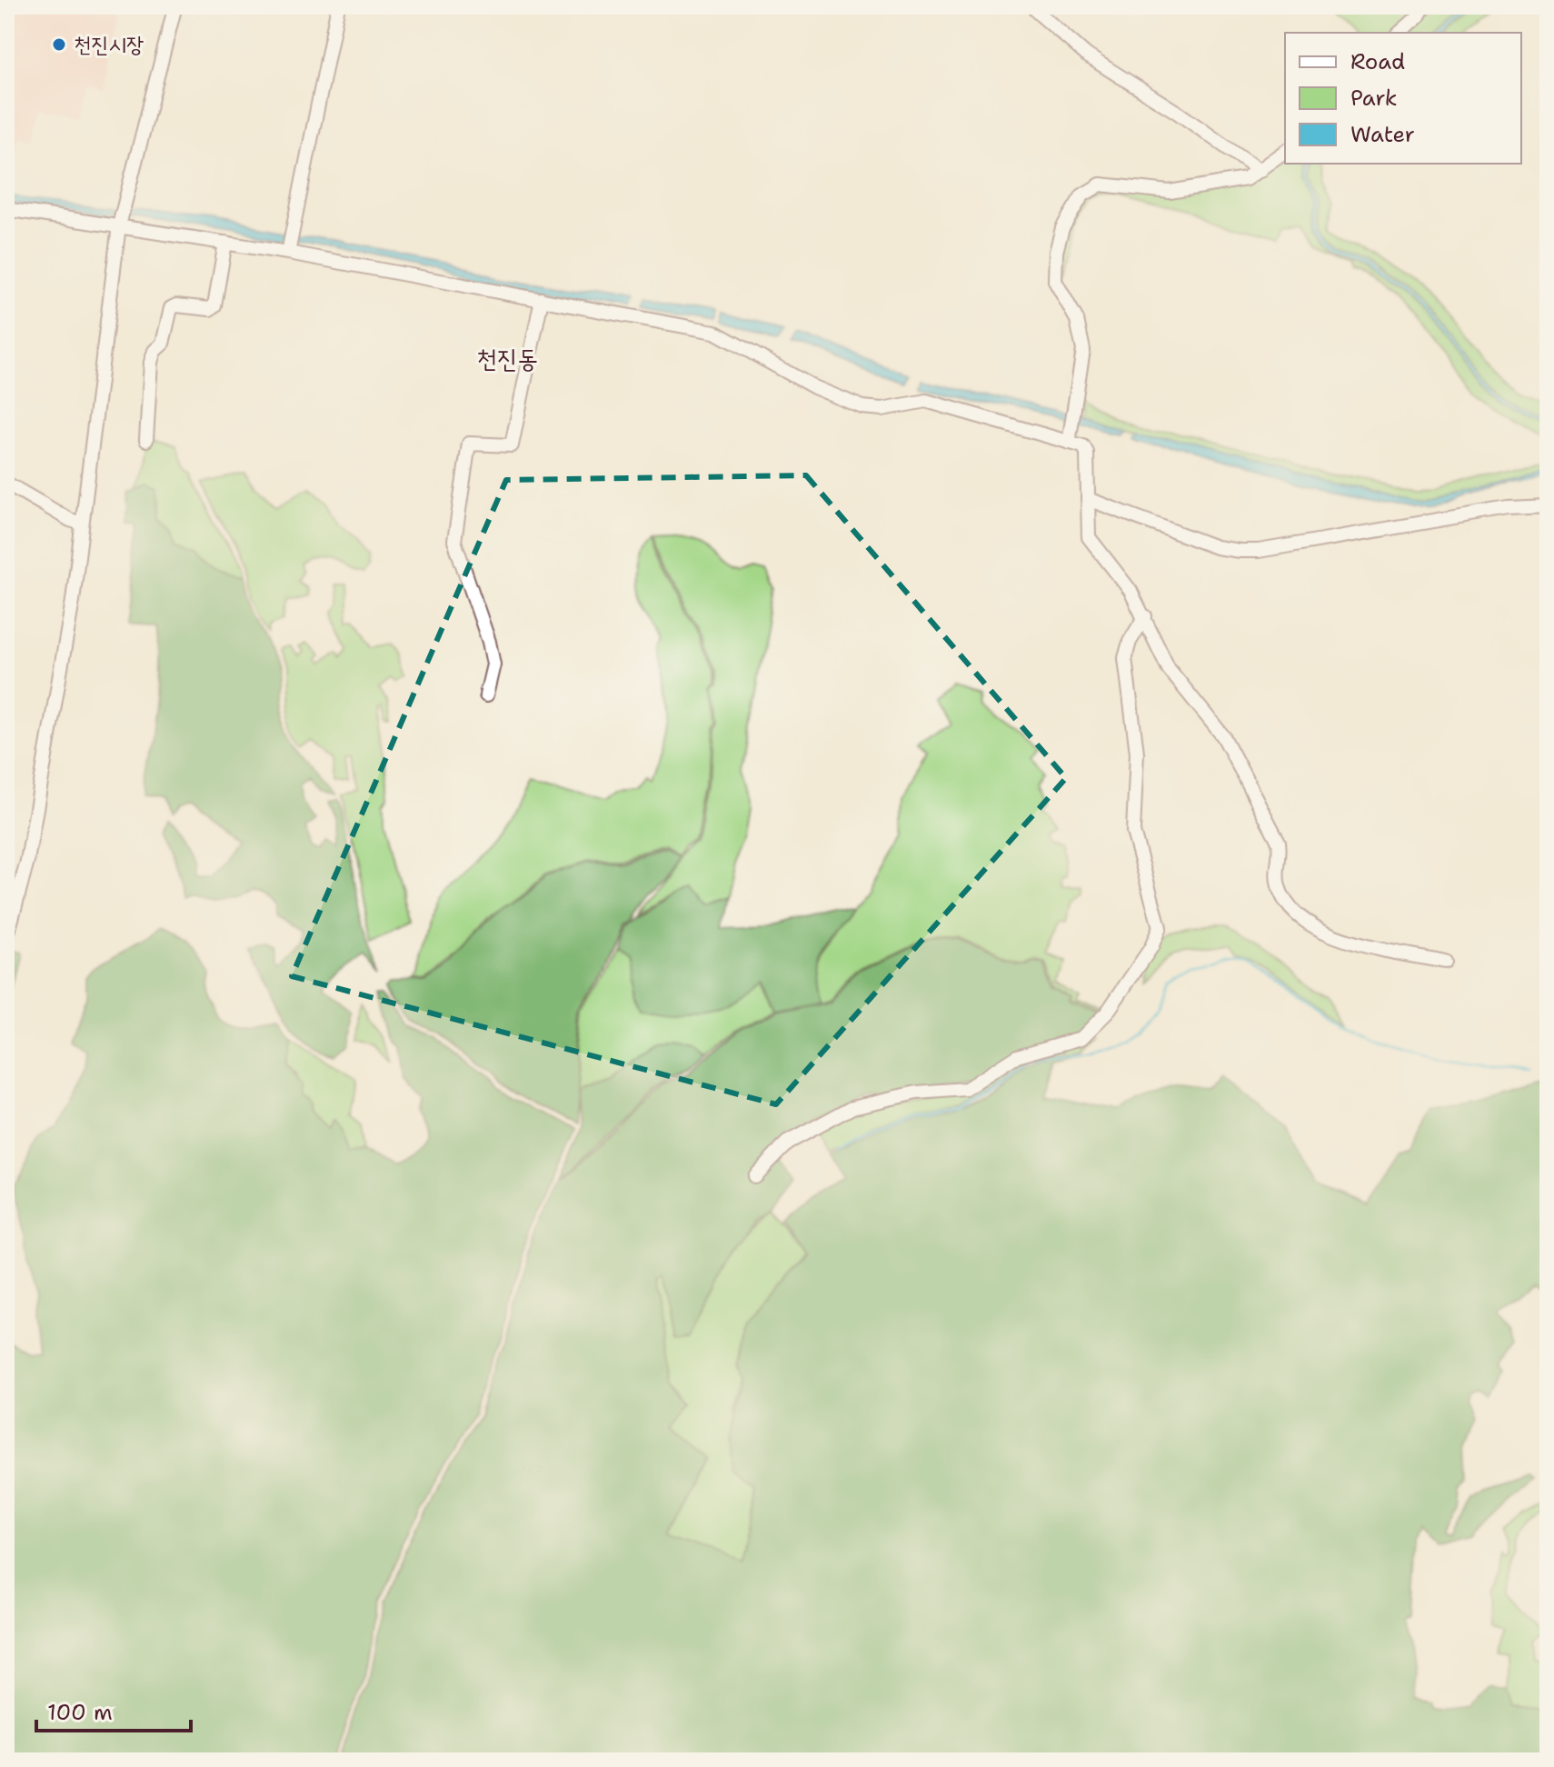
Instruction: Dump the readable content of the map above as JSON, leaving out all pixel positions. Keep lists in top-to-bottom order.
{
  "districts": ["천진동"],
  "places": ["천진시장"],
  "legend": ["Road", "Park", "Water"],
  "scale_bar": "100 m"
}
